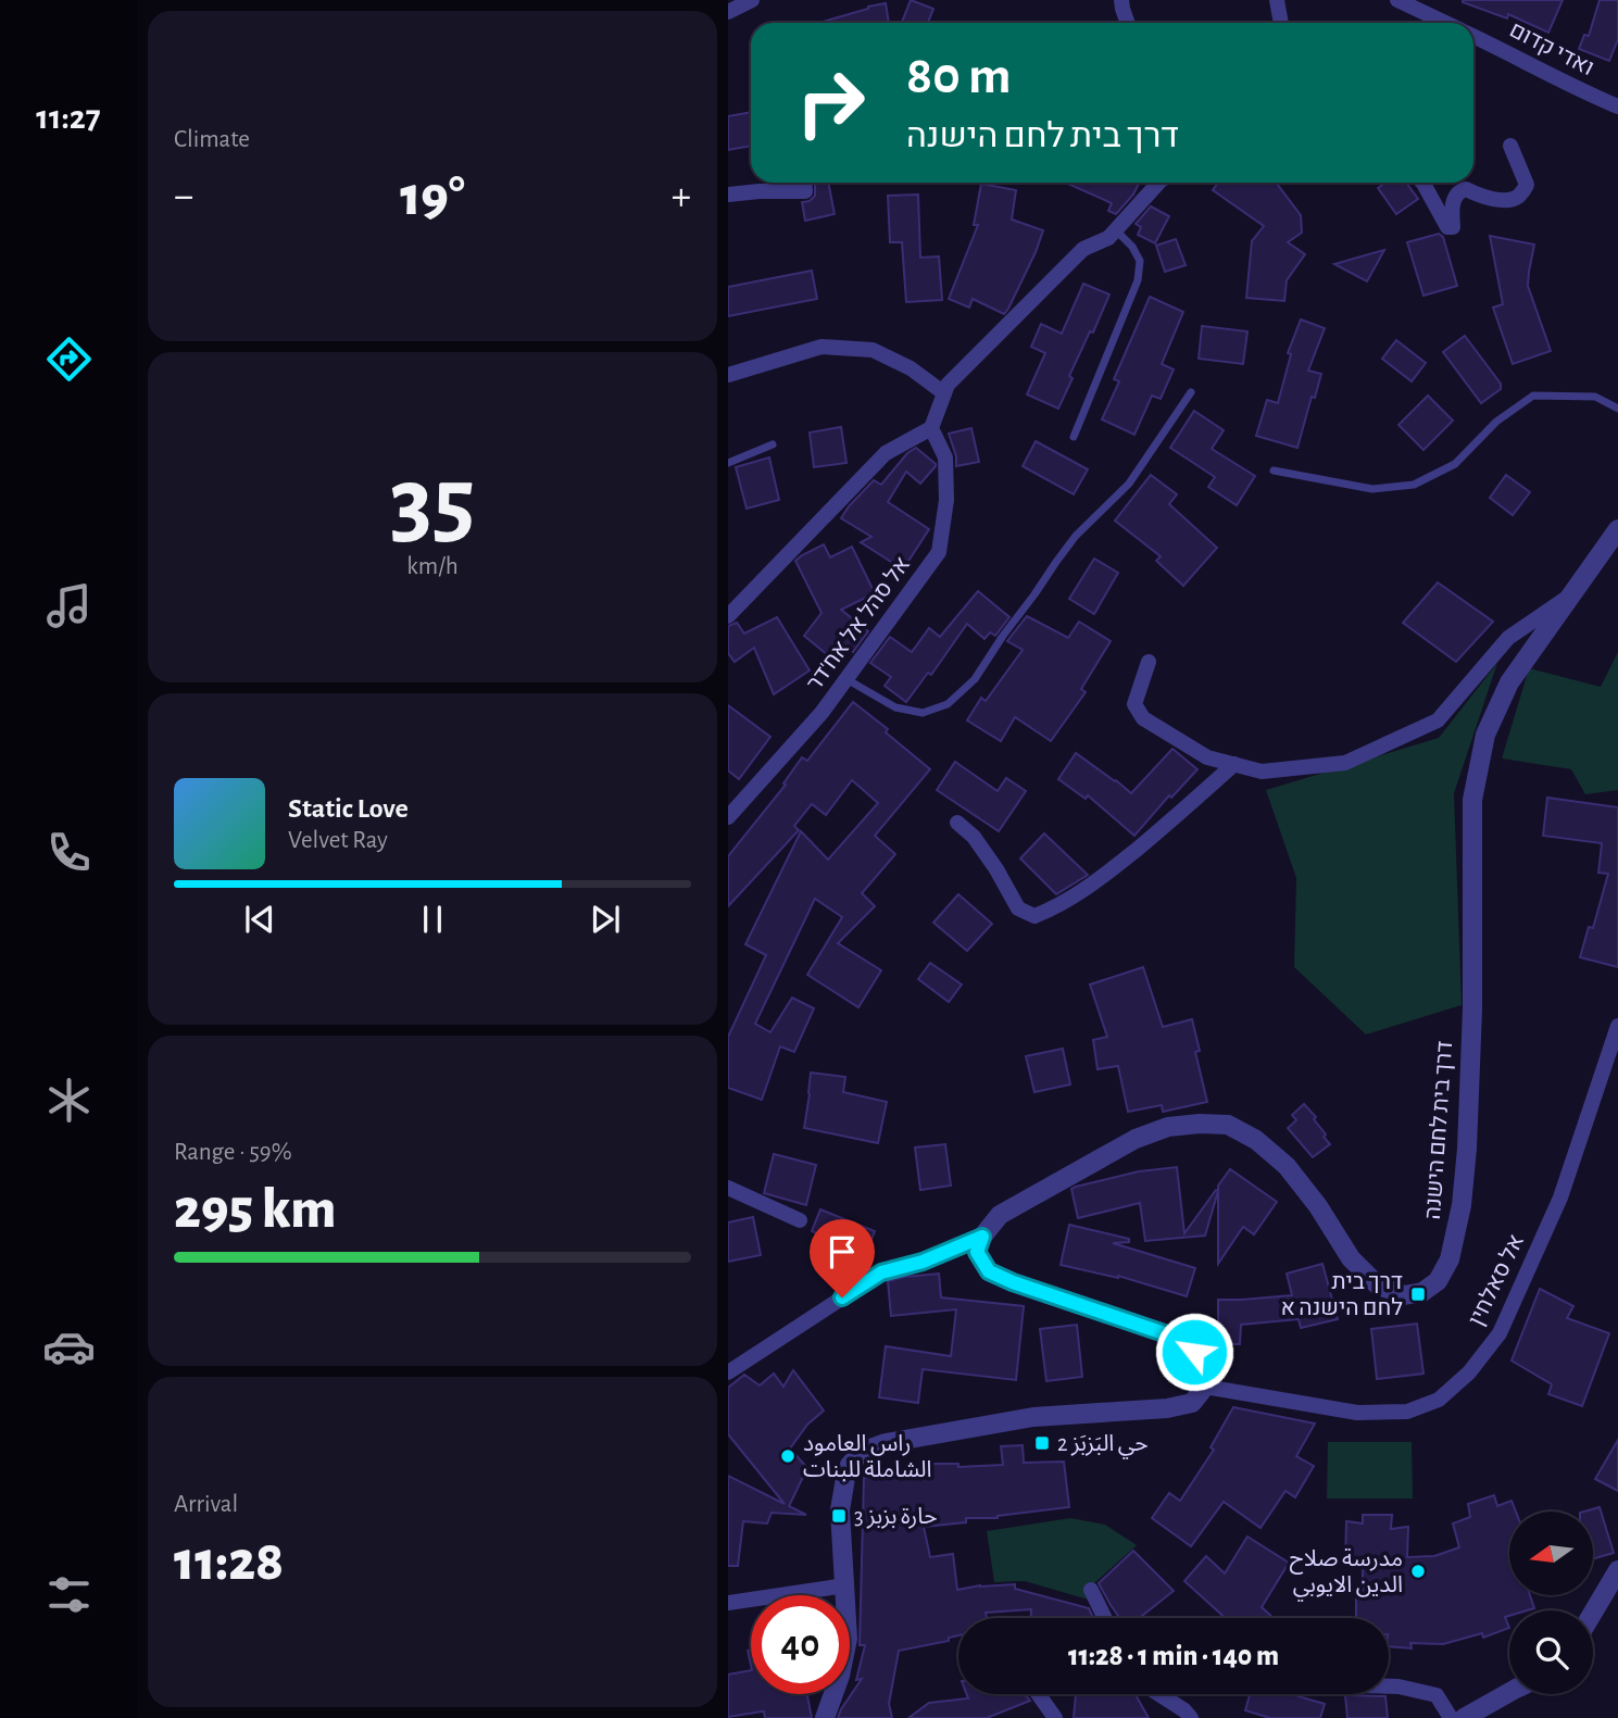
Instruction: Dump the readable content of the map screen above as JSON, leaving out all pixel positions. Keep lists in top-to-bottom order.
{
  "streets": {
    "street": [
      "ואדי קדום",
      "אל סהל אל אח'דר",
      "דרך בית לחם הישנה",
      "אל סאלחין"
    ]
  },
  "places": {
    "transit": ["דרך בית לחם הישנה א", "حي البَزبَز 2", "حارة بزبز 3"],
    "other": ["راس العامود الشاملة للبنات", "مدرسة صلاح الدين الايوبي"]
  },
  "north": "left",
  "page": {
    "tabs": "11:27",
    "tile": [
      "Climate",
      ["35", "km/h"],
      ["Range · 59%", "295 km"],
      ["Arrival", "11:28"]
    ],
    "turn": ["80 m", "דרך בית לחם הישנה"],
    "heat": ["−", "19°", "+"],
    "song": ["Static Love", "Velvet Ray"],
    "limit": "40",
    "trip": "11:28 · 1 min · 140 m"
  }
}
